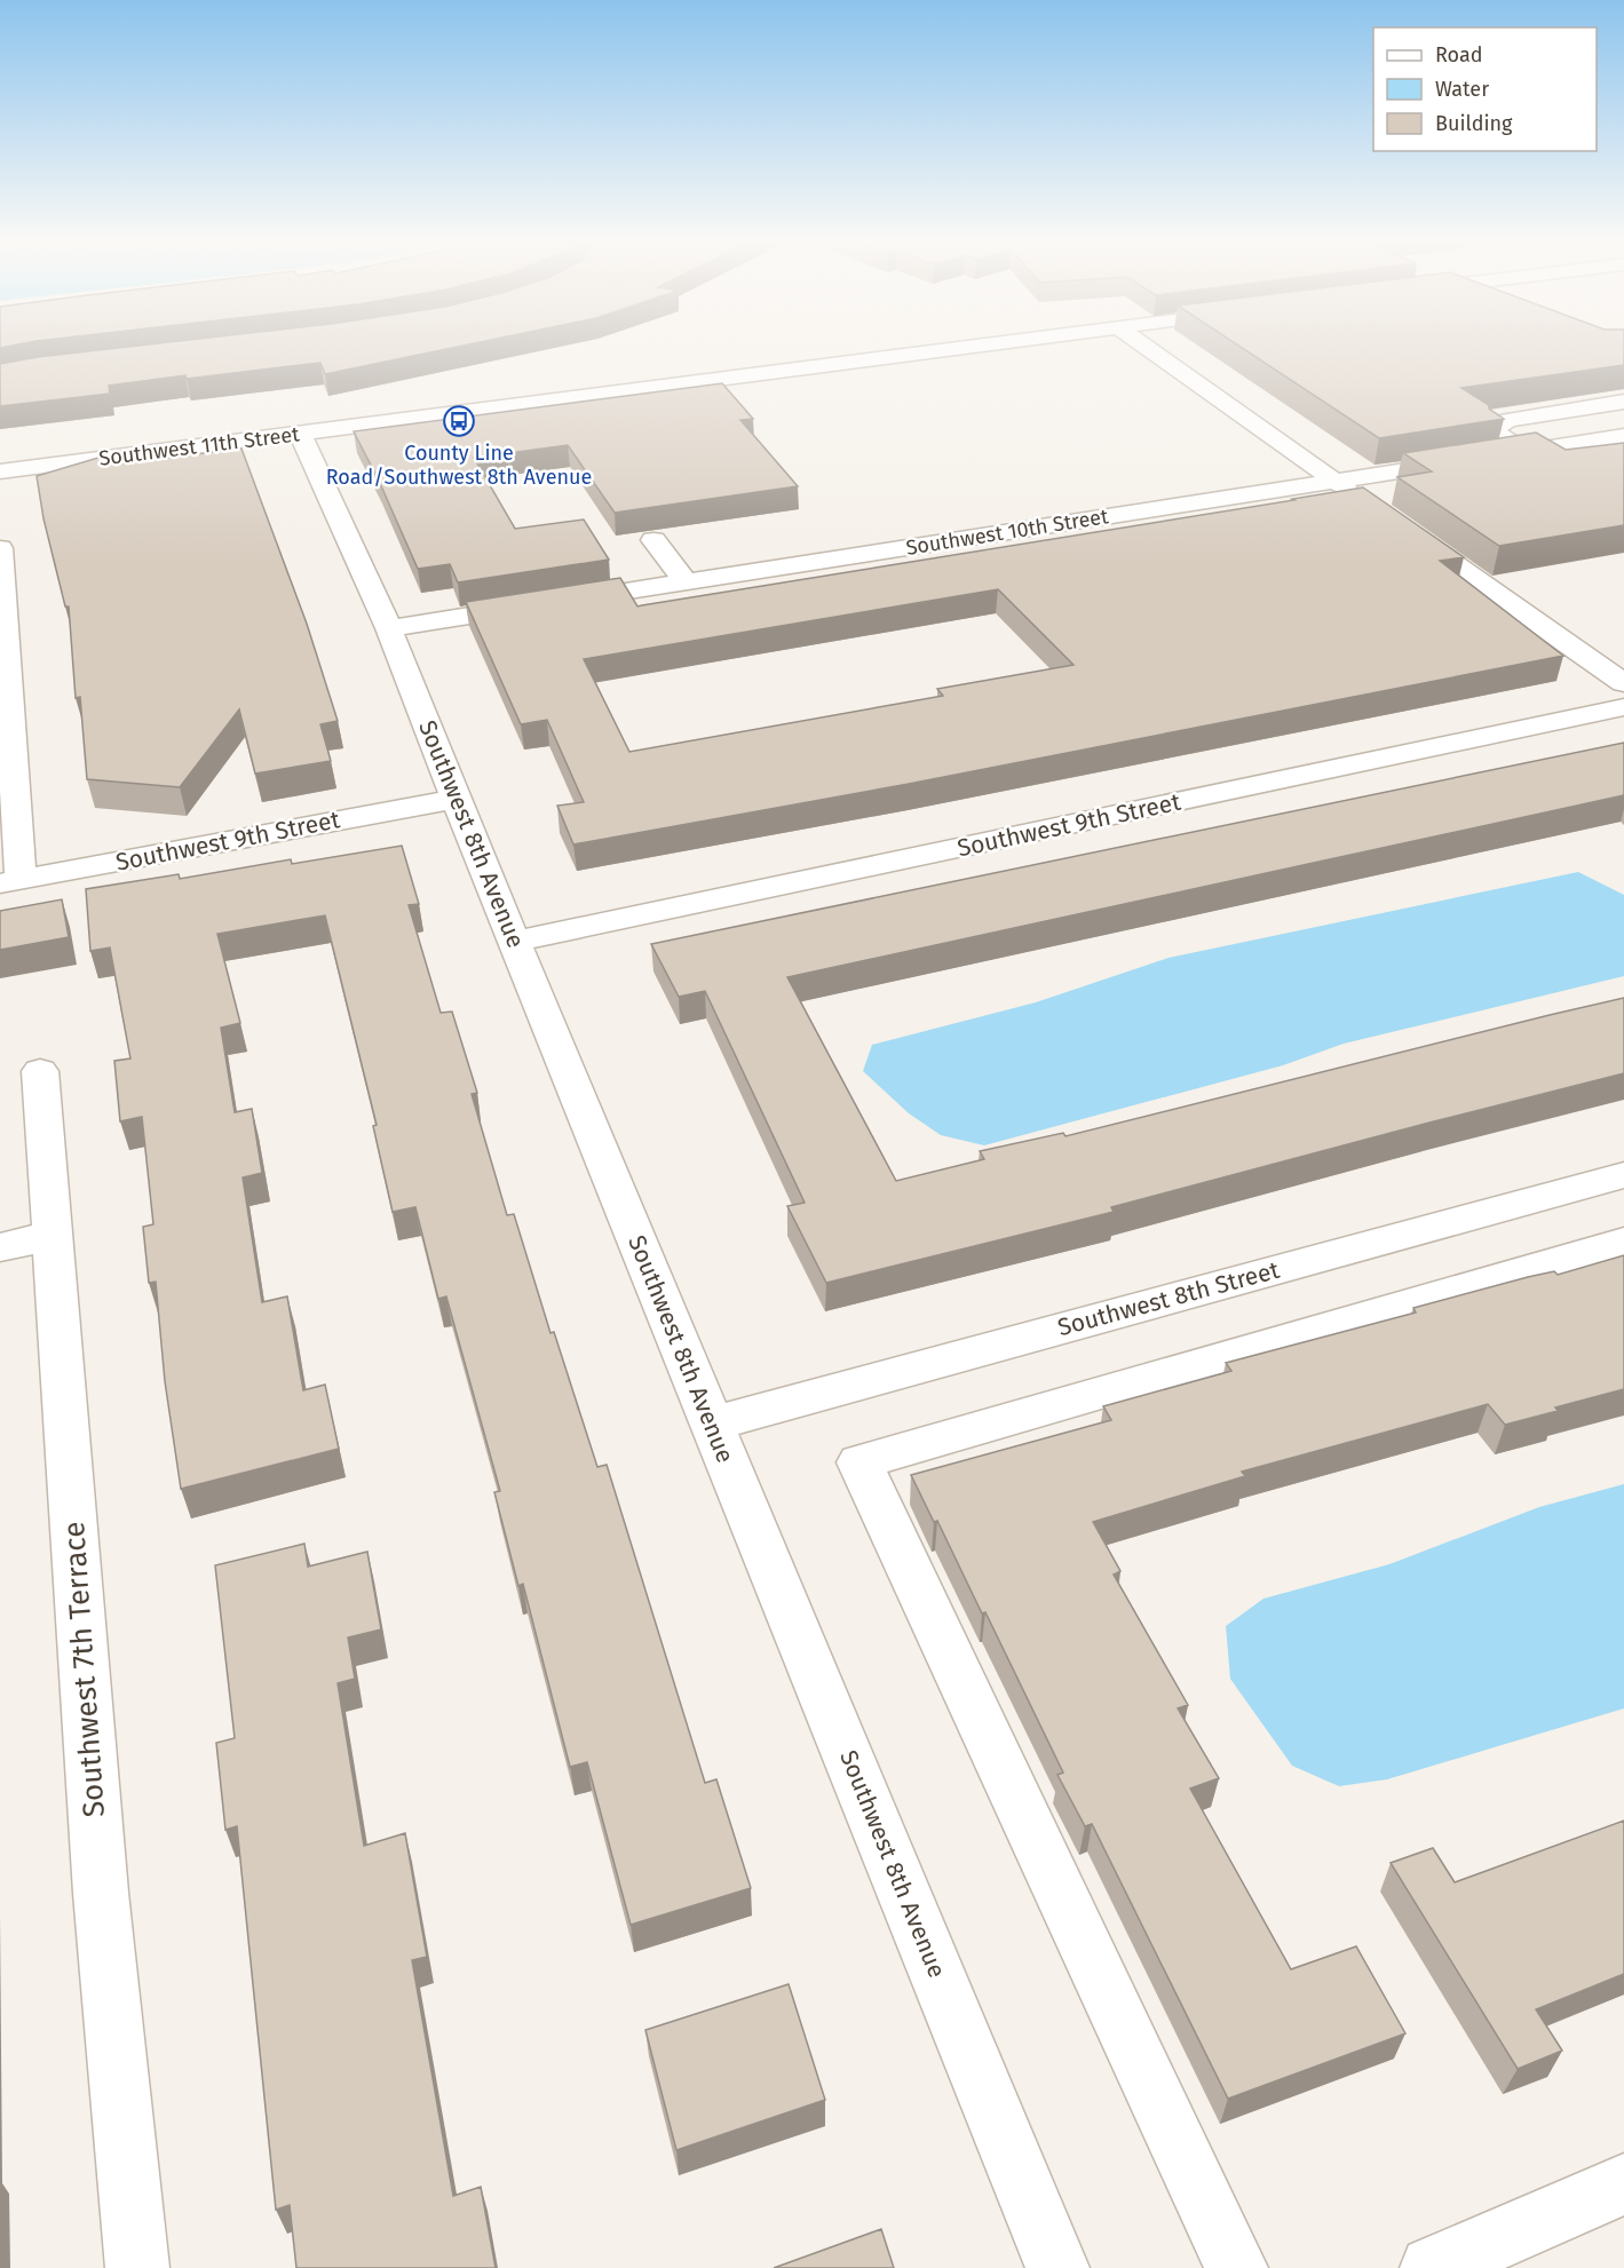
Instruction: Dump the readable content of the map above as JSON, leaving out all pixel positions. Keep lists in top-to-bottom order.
{
  "streets": {
    "street": [
      "Southwest 11th Street",
      "Southwest 10th Street",
      "Southwest 9th Street",
      "Southwest 8th Avenue",
      "Southwest 8th Street",
      "Southwest 7th Terrace"
    ]
  },
  "crossings": [
    ["Southwest 11th Street", "Southwest 8th Avenue"],
    ["Southwest 10th Street", "Southwest 8th Avenue"],
    ["Southwest 9th Street", "Southwest 8th Avenue"],
    ["Southwest 8th Avenue", "Southwest 8th Street"]
  ],
  "places": {
    "bus stop": ["County Line Road/Southwest 8th Avenue"]
  },
  "legend": ["Road", "Water", "Building"]
}
